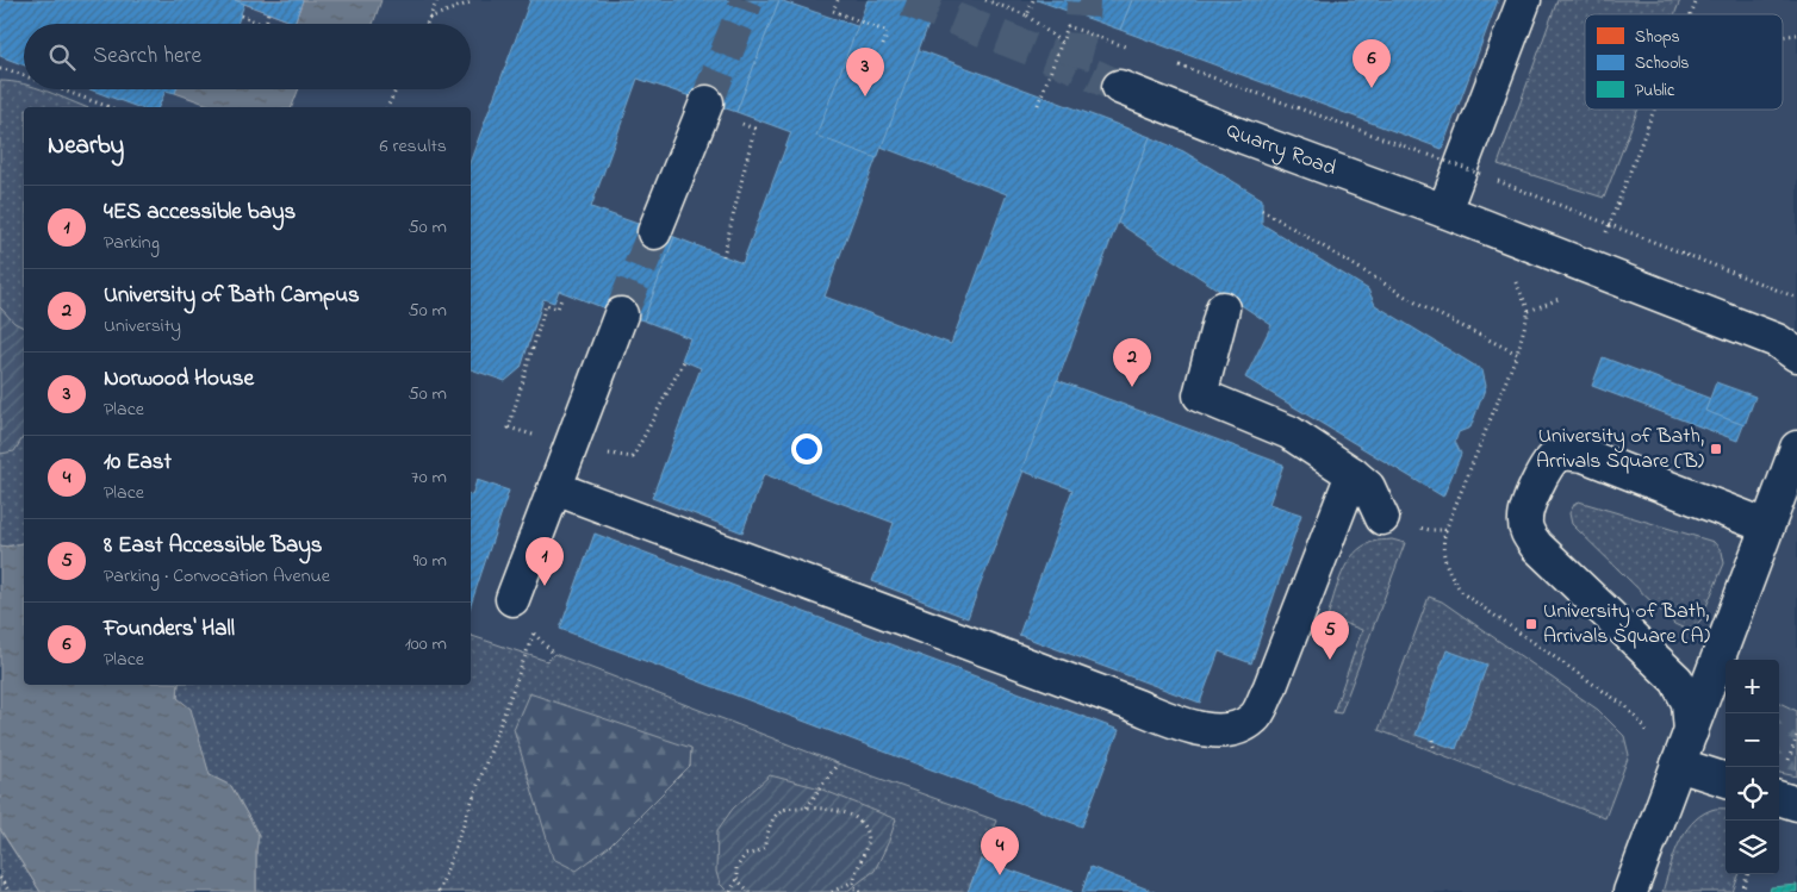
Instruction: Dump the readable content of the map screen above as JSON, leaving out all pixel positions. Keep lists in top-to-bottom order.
{
  "streets": {
    "street": ["Quarry Road"]
  },
  "places": {
    "transit": ["University of Bath, Arrivals Square (B)", "University of Bath, Arrivals Square (A)"]
  },
  "legend": ["Shops", "Schools", "Public"],
  "page": {
    "search": "Search here",
    "pins": [
      "6",
      "3",
      "2",
      "1",
      "5",
      "4"
    ],
    "heading": ["Nearby", "6 results"],
    "list": [
      {
        "mark": "1",
        "name": "4ES accessible bays",
        "note": "Parking",
        "value": "50 m"
      },
      {
        "mark": "2",
        "name": "University of Bath Campus",
        "note": "University",
        "value": "50 m"
      },
      {
        "mark": "3",
        "name": "Norwood House",
        "note": "Place",
        "value": "50 m"
      },
      {
        "mark": "4",
        "name": "10 East",
        "note": "Place",
        "value": "70 m"
      },
      {
        "mark": "5",
        "name": "8 East Accessible Bays",
        "note": "Parking · Convocation Avenue",
        "value": "90 m"
      },
      {
        "mark": "6",
        "name": "Founders' Hall",
        "note": "Place",
        "value": "100 m"
      }
    ],
    "map_buttons": ["+", "−"]
  }
}
